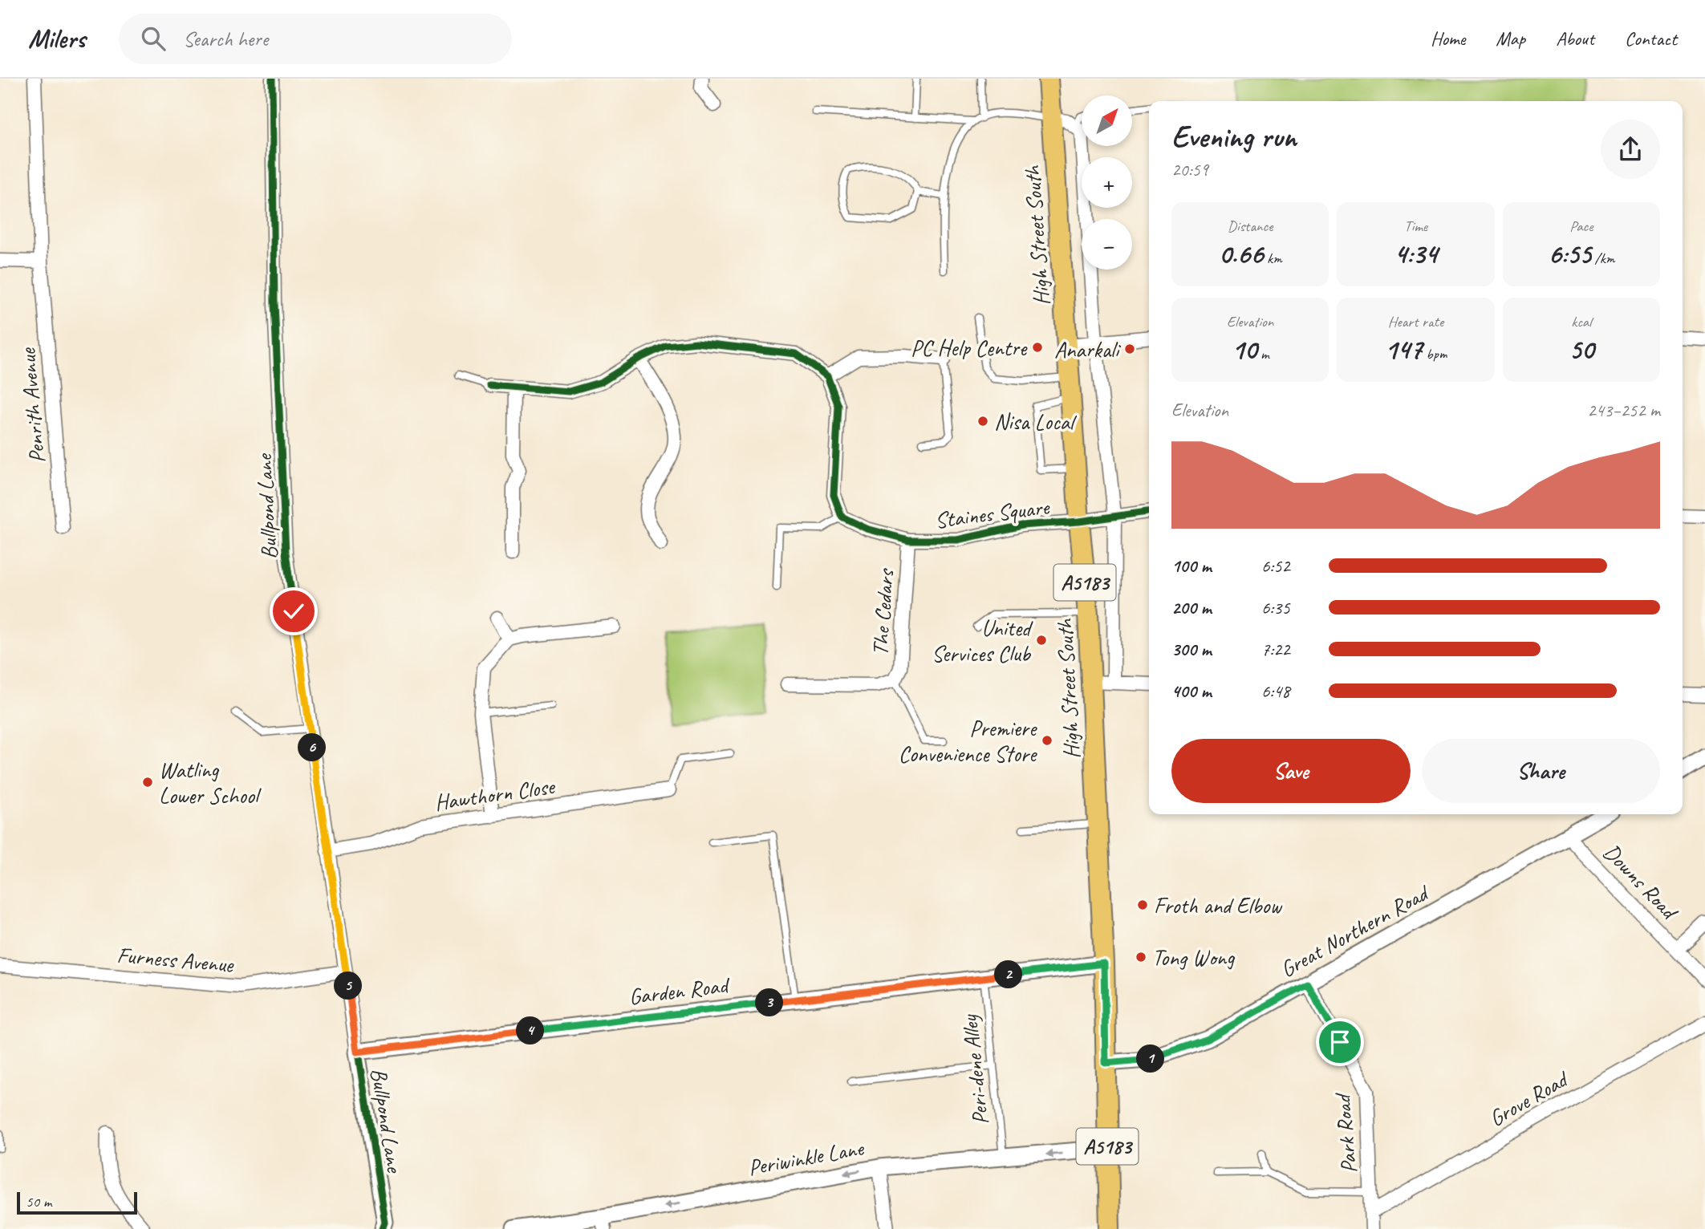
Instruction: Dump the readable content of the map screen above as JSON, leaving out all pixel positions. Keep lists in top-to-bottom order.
{
  "streets": {
    "main road": ["High Street South", "A5183"],
    "street": [
      "Penrith Avenue",
      "Bullpond Lane",
      "Staines Square",
      "The Cedars",
      "Hawthorn Close",
      "Downs Road",
      "Great Northern Road",
      "Furness Avenue",
      "Garden Road",
      "Grove Road",
      "Park Road",
      "Periwinkle Lane"
    ],
    "lane": ["Peri-dene Alley"]
  },
  "crossings": [
    ["High Street South", "Staines Square"],
    ["High Street South", "A5183"],
    ["High Street South", "Great Northern Road"],
    ["High Street South", "Garden Road"],
    ["Bullpond Lane", "Hawthorn Close"],
    ["Bullpond Lane", "Furness Avenue"],
    ["Bullpond Lane", "Garden Road"],
    ["Staines Square", "The Cedars"],
    ["A5183", "Great Northern Road"],
    ["A5183", "Periwinkle Lane"],
    ["Downs Road", "Great Northern Road"],
    ["Great Northern Road", "Park Road"],
    ["Garden Road", "Peri-dene Alley"],
    ["Peri-dene Alley", "Periwinkle Lane"],
    ["Grove Road", "Park Road"]
  ],
  "one_way": ["Periwinkle Lane"],
  "places": [
    "PC Help Centre",
    "Anarkali",
    "Nisa Local",
    "United Services Club",
    "Premiere Convenience Store",
    "Watling Lower School",
    "Froth and Elbow",
    "Tong Wong"
  ],
  "scale_bar": "50 m",
  "north": "top right",
  "page": {
    "header": "Milers",
    "search": "Search here",
    "nav": [
      "Home",
      "Map",
      "About",
      "Contact"
    ],
    "map_buttons": ["+", "−"],
    "heading": ["Evening run", "20:59"],
    "stats": [
      ["Distance", "0.66 km"],
      ["Time", "4:34"],
      ["Pace", "6:55 /km"],
      ["Elevation", "10 m"],
      ["Heart rate", "147 bpm"],
      ["kcal", "50"]
    ],
    "chart": ["Elevation", "243–252 m"],
    "list": [
      {
        "name": "100 m",
        "note": "6:52"
      },
      {
        "name": "200 m",
        "note": "6:35"
      },
      {
        "name": "300 m",
        "note": "7:22"
      },
      {
        "name": "400 m",
        "note": "6:48"
      }
    ],
    "buttons": ["Save", "Share"],
    "pins": [
      "6",
      "2",
      "5",
      "3",
      "4",
      "1"
    ],
    "scale": "50 m"
  }
}
